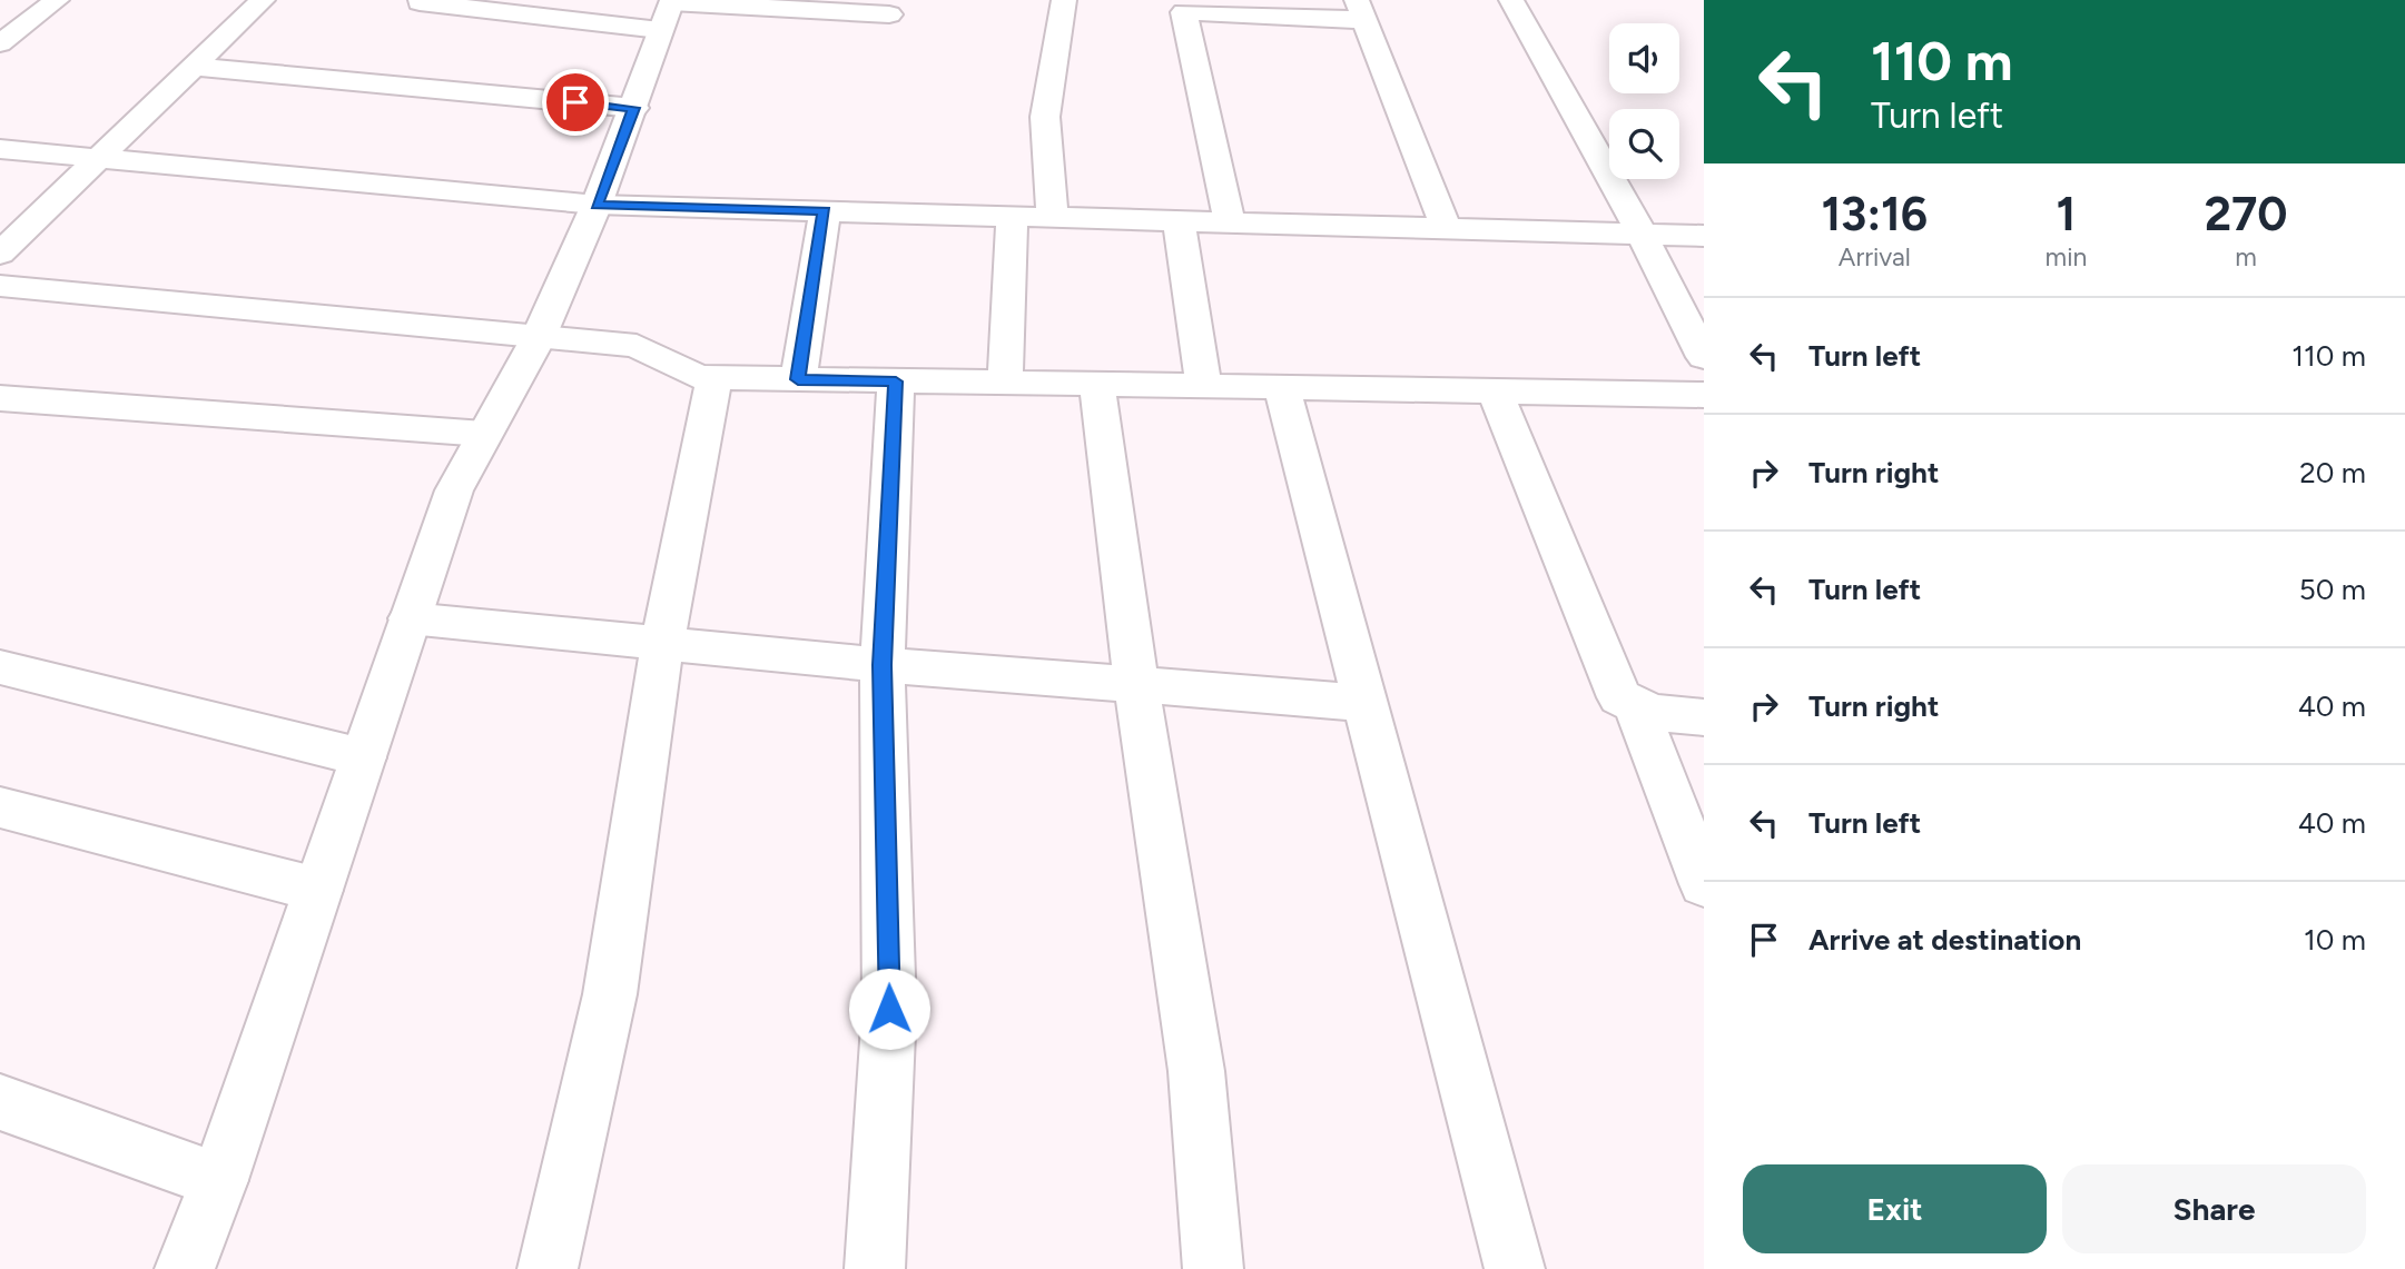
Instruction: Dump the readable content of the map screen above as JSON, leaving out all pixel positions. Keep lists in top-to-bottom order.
{
  "page": {
    "turn": ["110 m", "Turn left"],
    "eta": [
      "13:16",
      "Arrival",
      "1",
      "min",
      "270",
      "m"
    ],
    "list": [
      {
        "name": "Turn left",
        "value": "110 m"
      },
      {
        "name": "Turn right",
        "value": "20 m"
      },
      {
        "name": "Turn left",
        "value": "50 m"
      },
      {
        "name": "Turn right",
        "value": "40 m"
      },
      {
        "name": "Turn left",
        "value": "40 m"
      },
      {
        "name": "Arrive at destination",
        "value": "10 m"
      }
    ],
    "buttons": ["Exit", "Share"]
  }
}
